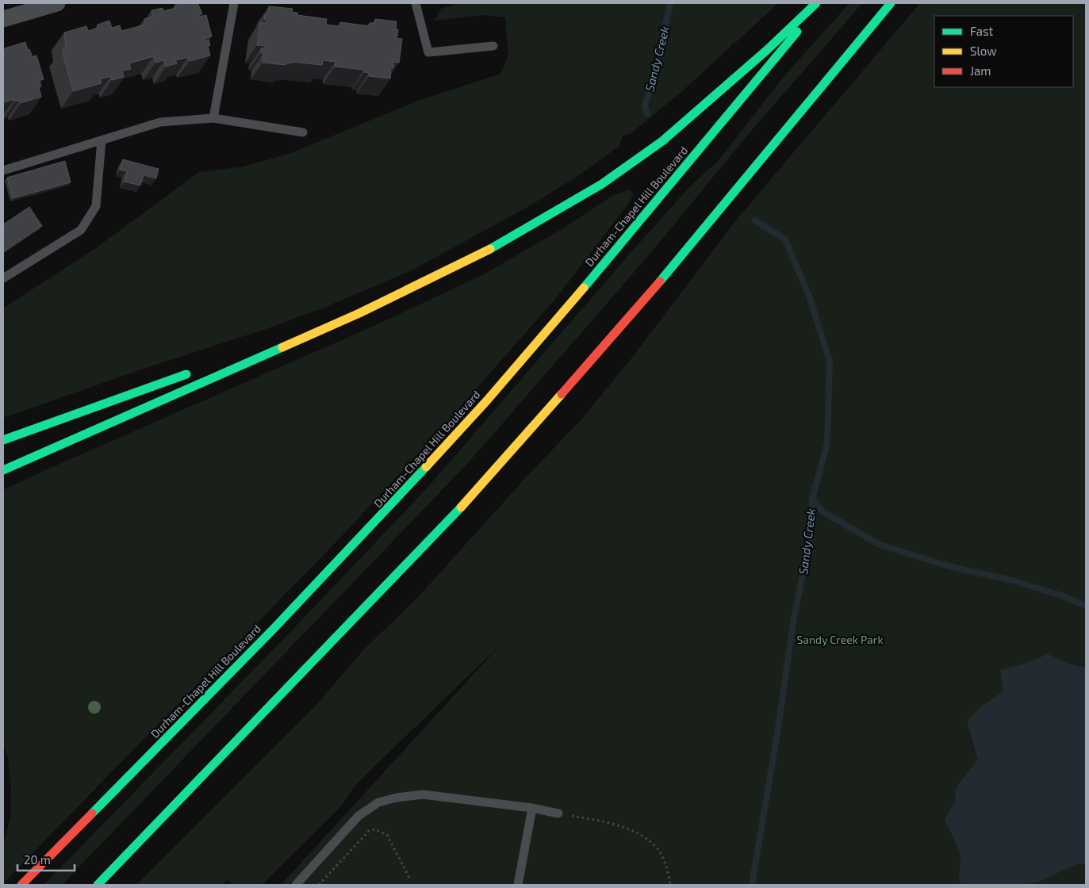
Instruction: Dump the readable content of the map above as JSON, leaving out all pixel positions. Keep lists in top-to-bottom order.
{
  "streets": {
    "main road": ["Durham-Chapel Hill Boulevard"]
  },
  "water": ["Sandy Creek"],
  "parks": ["Sandy Creek Park"],
  "legend": ["Fast", "Slow", "Jam"],
  "scale_bar": "20 m"
}
